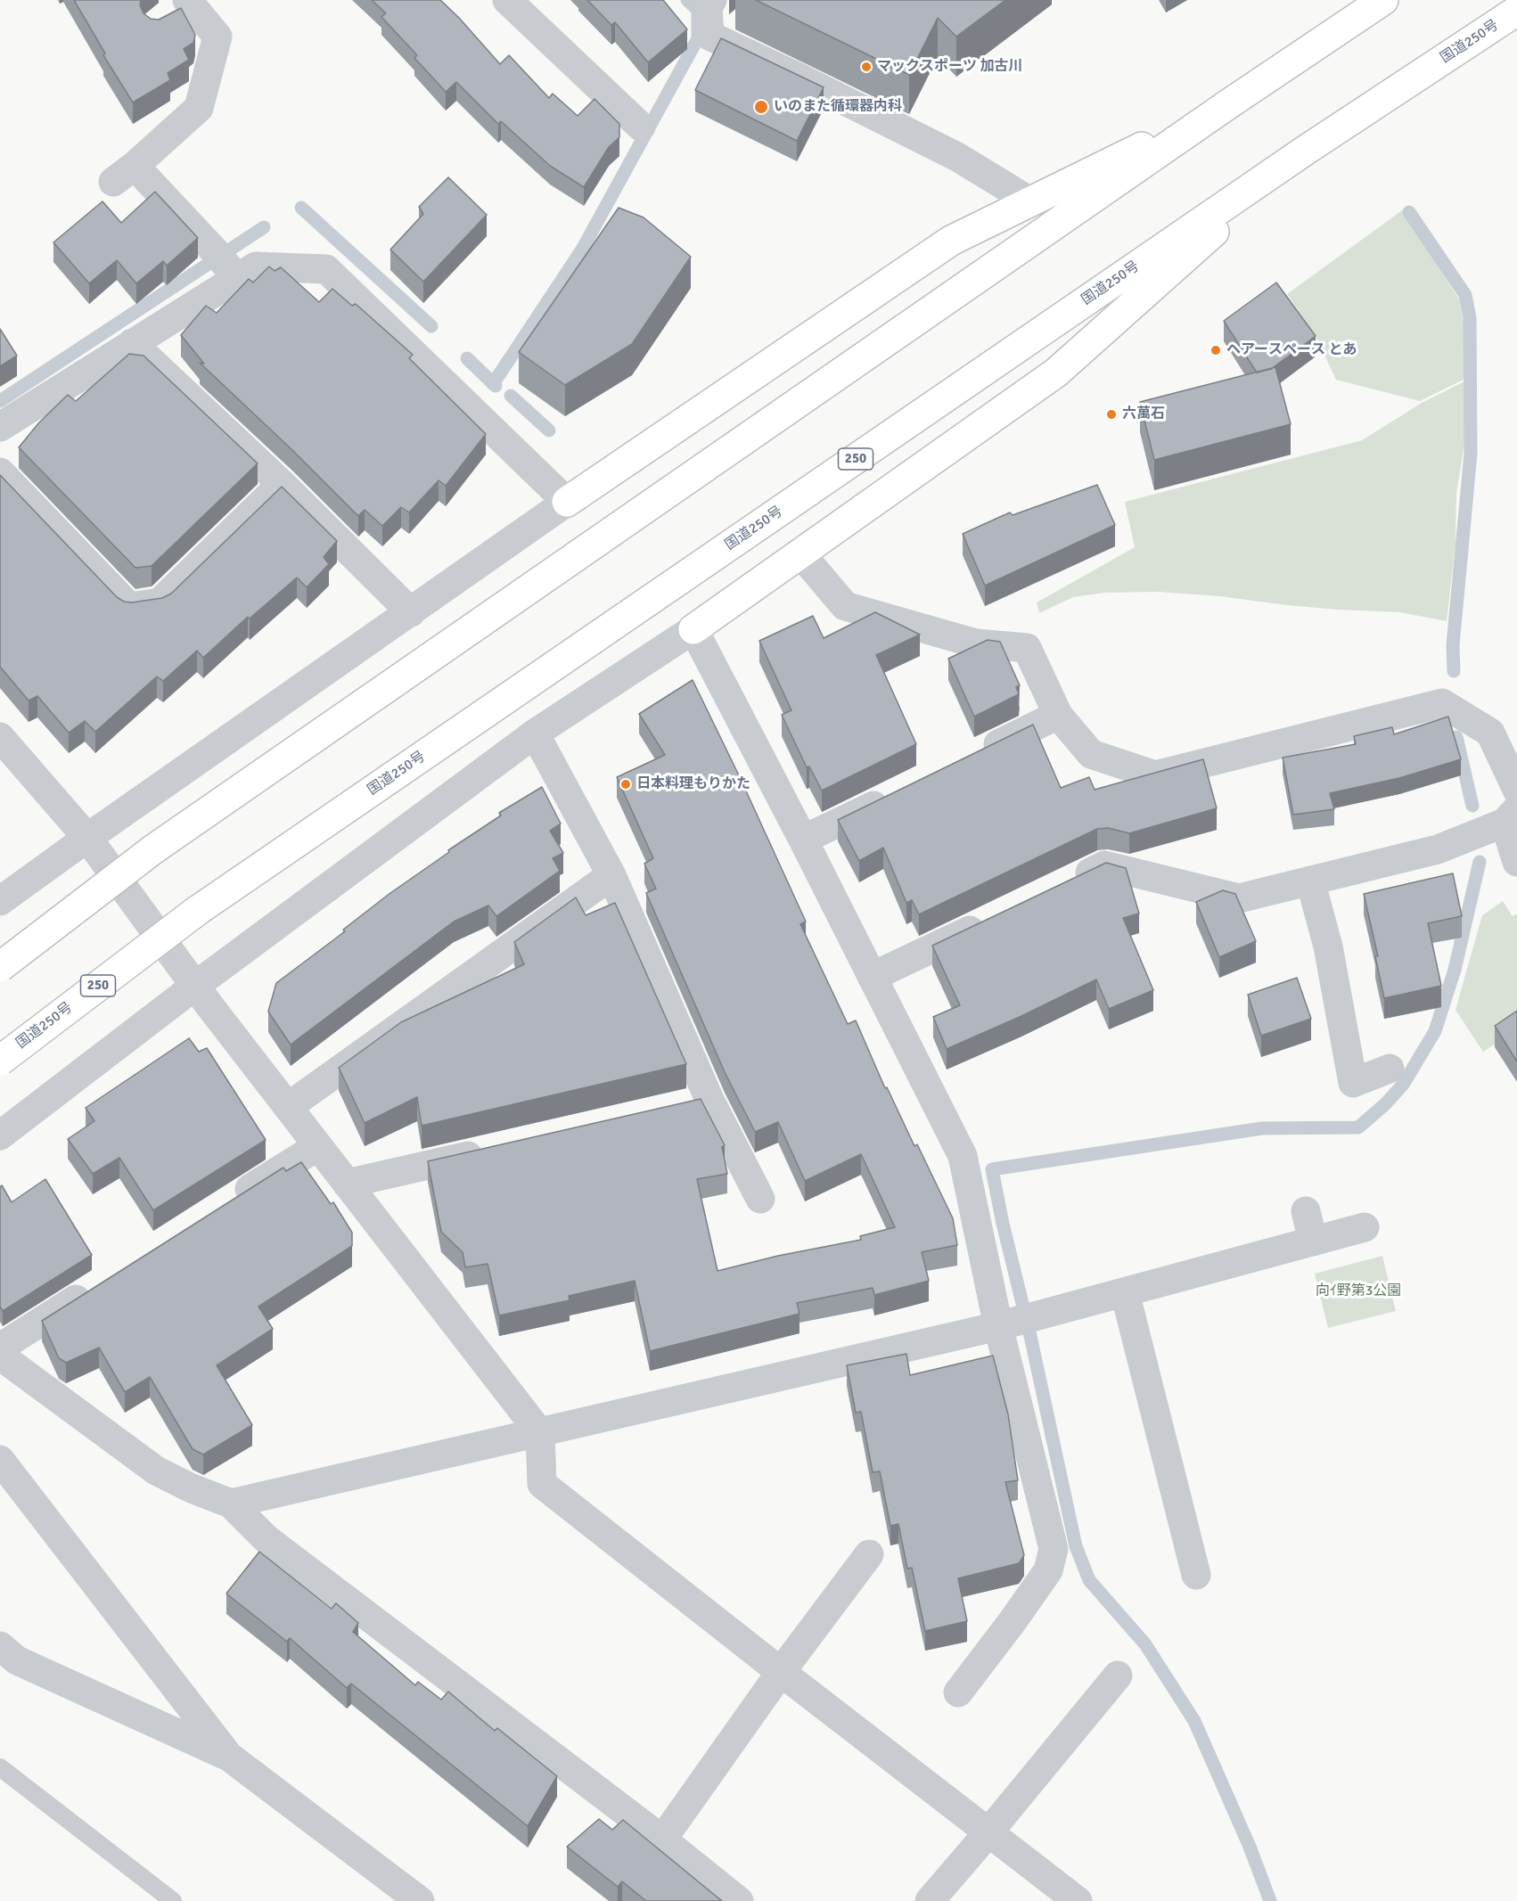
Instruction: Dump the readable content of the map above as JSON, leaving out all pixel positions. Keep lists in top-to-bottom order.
{
  "streets": {
    "highway": ["国道250号", "250"]
  },
  "parks": ["向ｲ野第3公園"],
  "places": [
    "マックスポーツ 加古川",
    "いのまた循環器内科",
    "ヘアースペース とあ",
    "六萬石",
    "日本料理もりかた"
  ]
}
